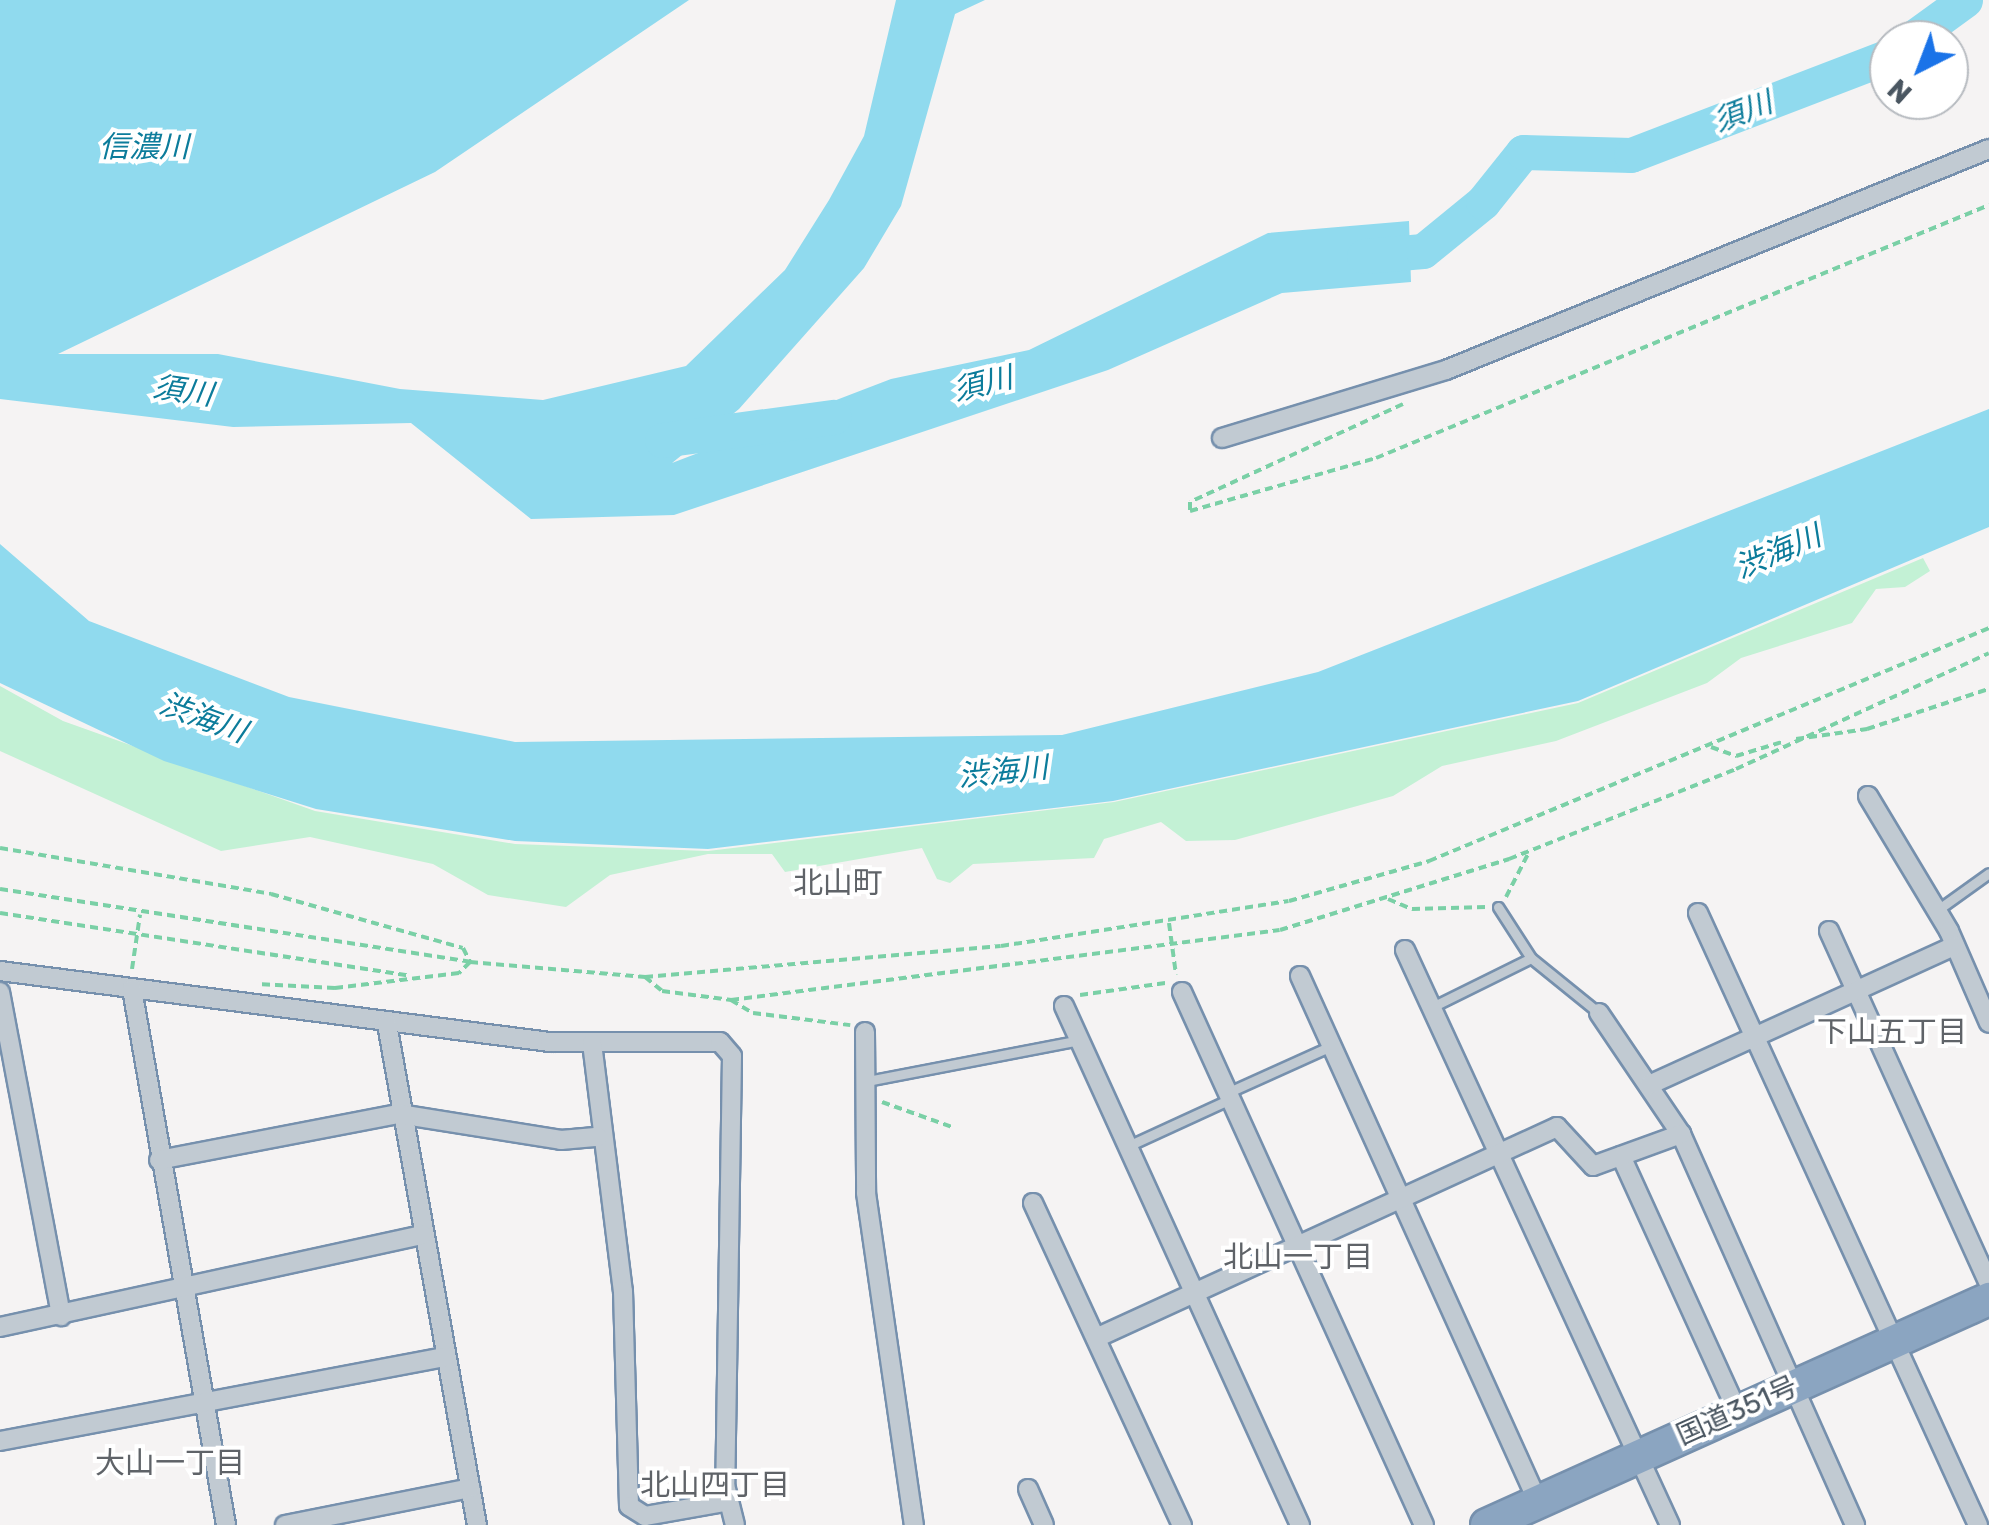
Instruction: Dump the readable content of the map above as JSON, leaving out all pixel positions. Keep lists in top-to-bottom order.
{
  "streets": {
    "highway": ["国道351号"]
  },
  "districts": [
    "北山町",
    "下山五丁目",
    "北山一丁目",
    "大山一丁目",
    "北山四丁目"
  ],
  "water": ["須川", "信濃川", "渋海川"],
  "north": "bottom left"
}
